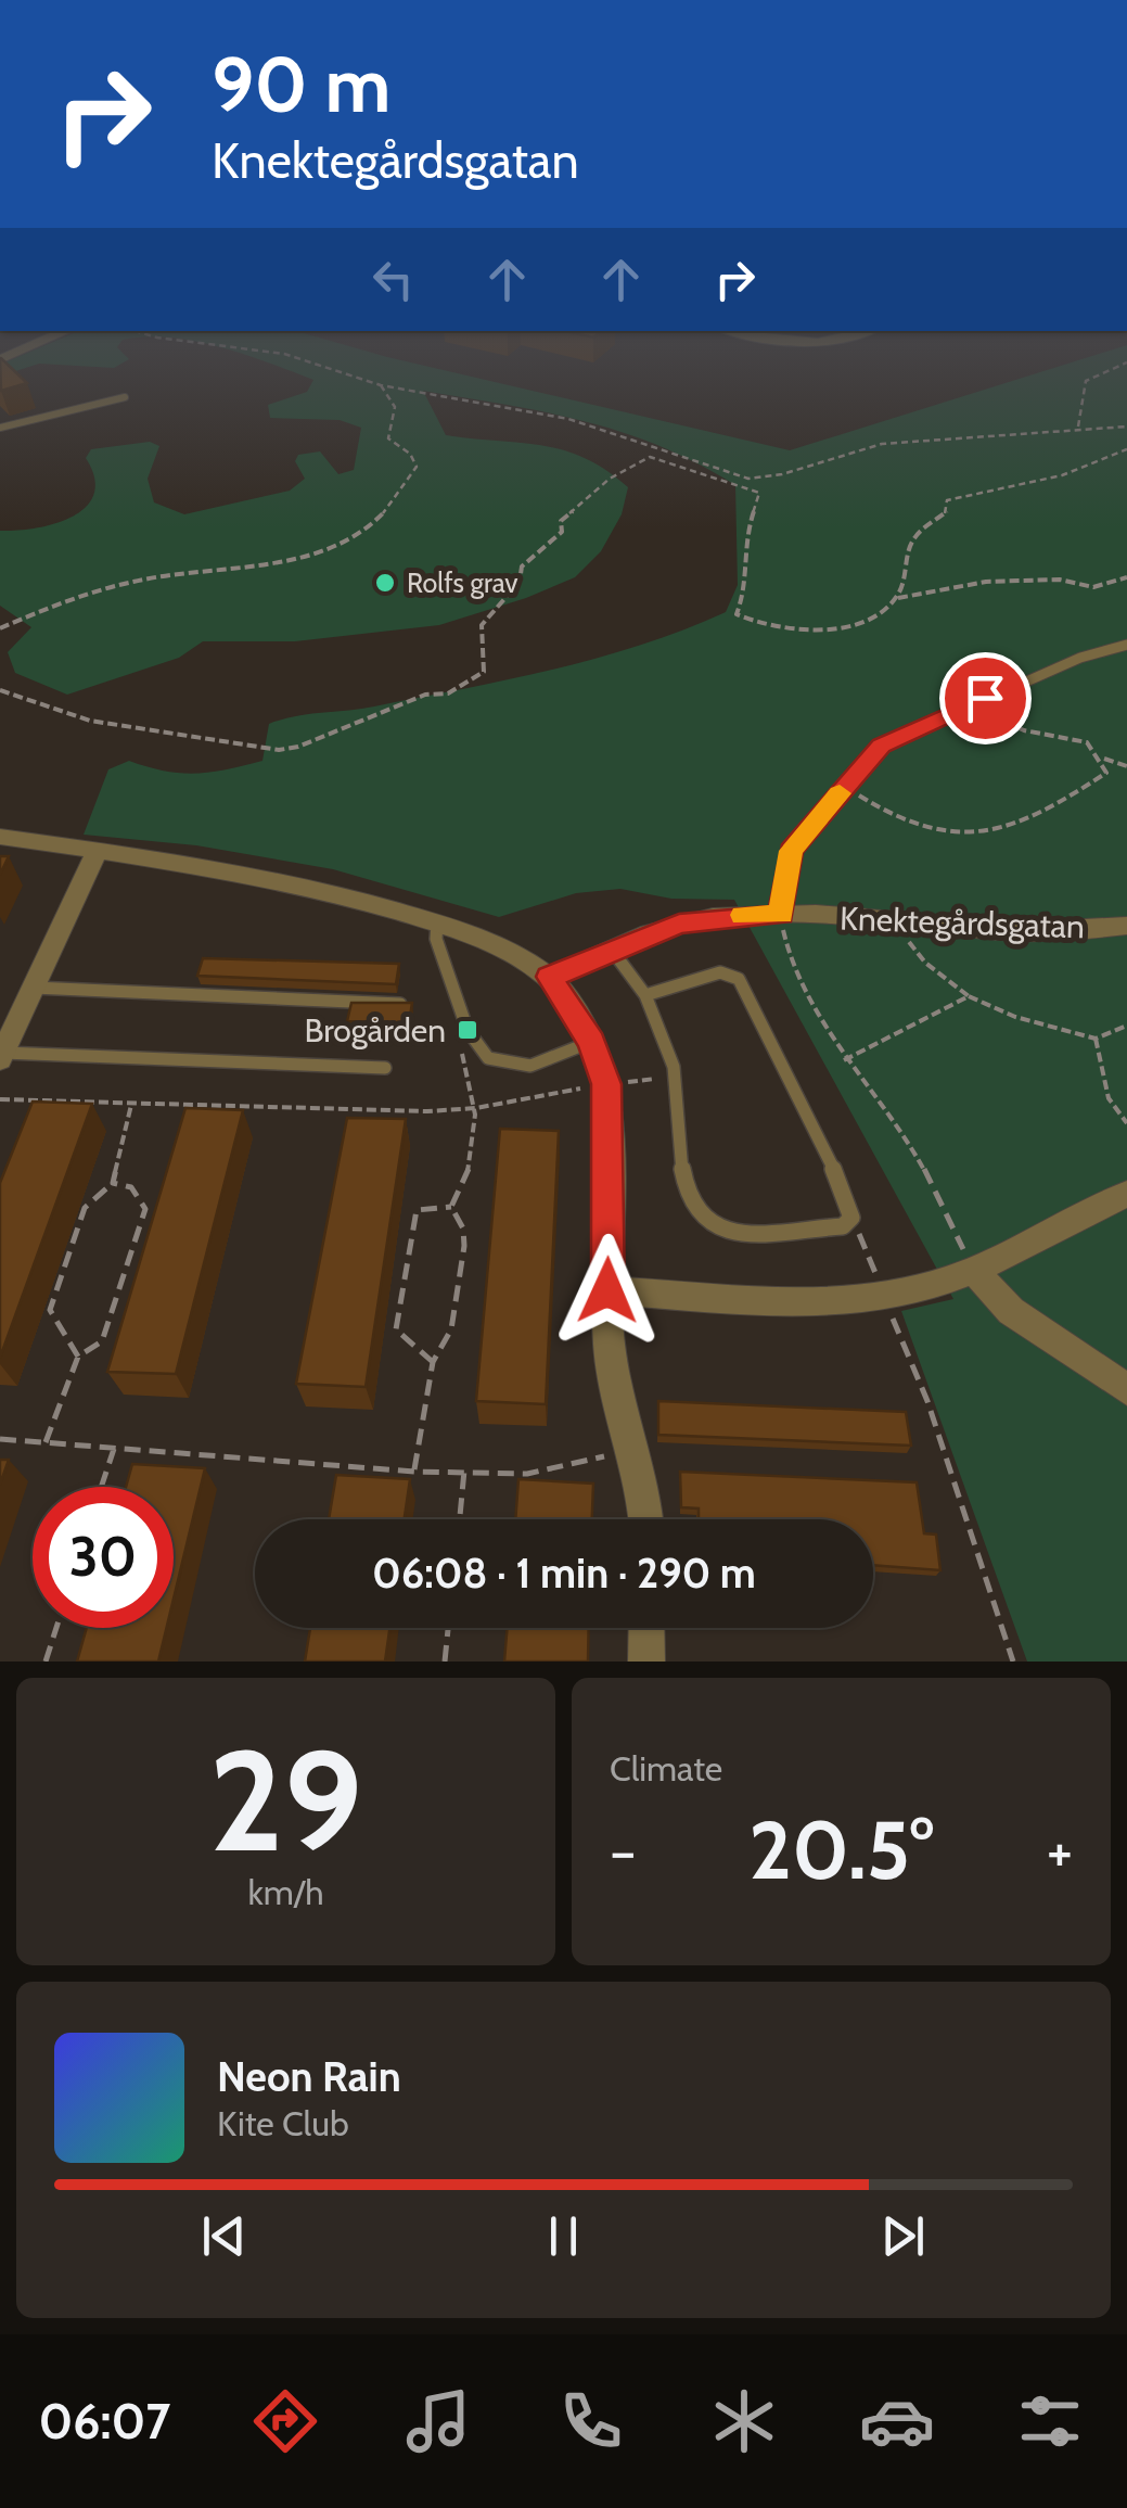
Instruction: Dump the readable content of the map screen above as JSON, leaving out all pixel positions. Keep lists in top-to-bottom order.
{
  "streets": {
    "street": ["Knektegårdsgatan"]
  },
  "places": {
    "other": ["Rolfs grav"],
    "transit": ["Brogården"]
  },
  "page": {
    "turn": ["90 m", "Knektegårdsgatan"],
    "limit": "30",
    "trip": "06:08 · 1 min · 290 m",
    "tile": [
      ["29", "km/h"],
      "Climate"
    ],
    "heat": ["−", "20.5°", "+"],
    "song": ["Neon Rain", "Kite Club"],
    "tabs": "06:07"
  }
}
